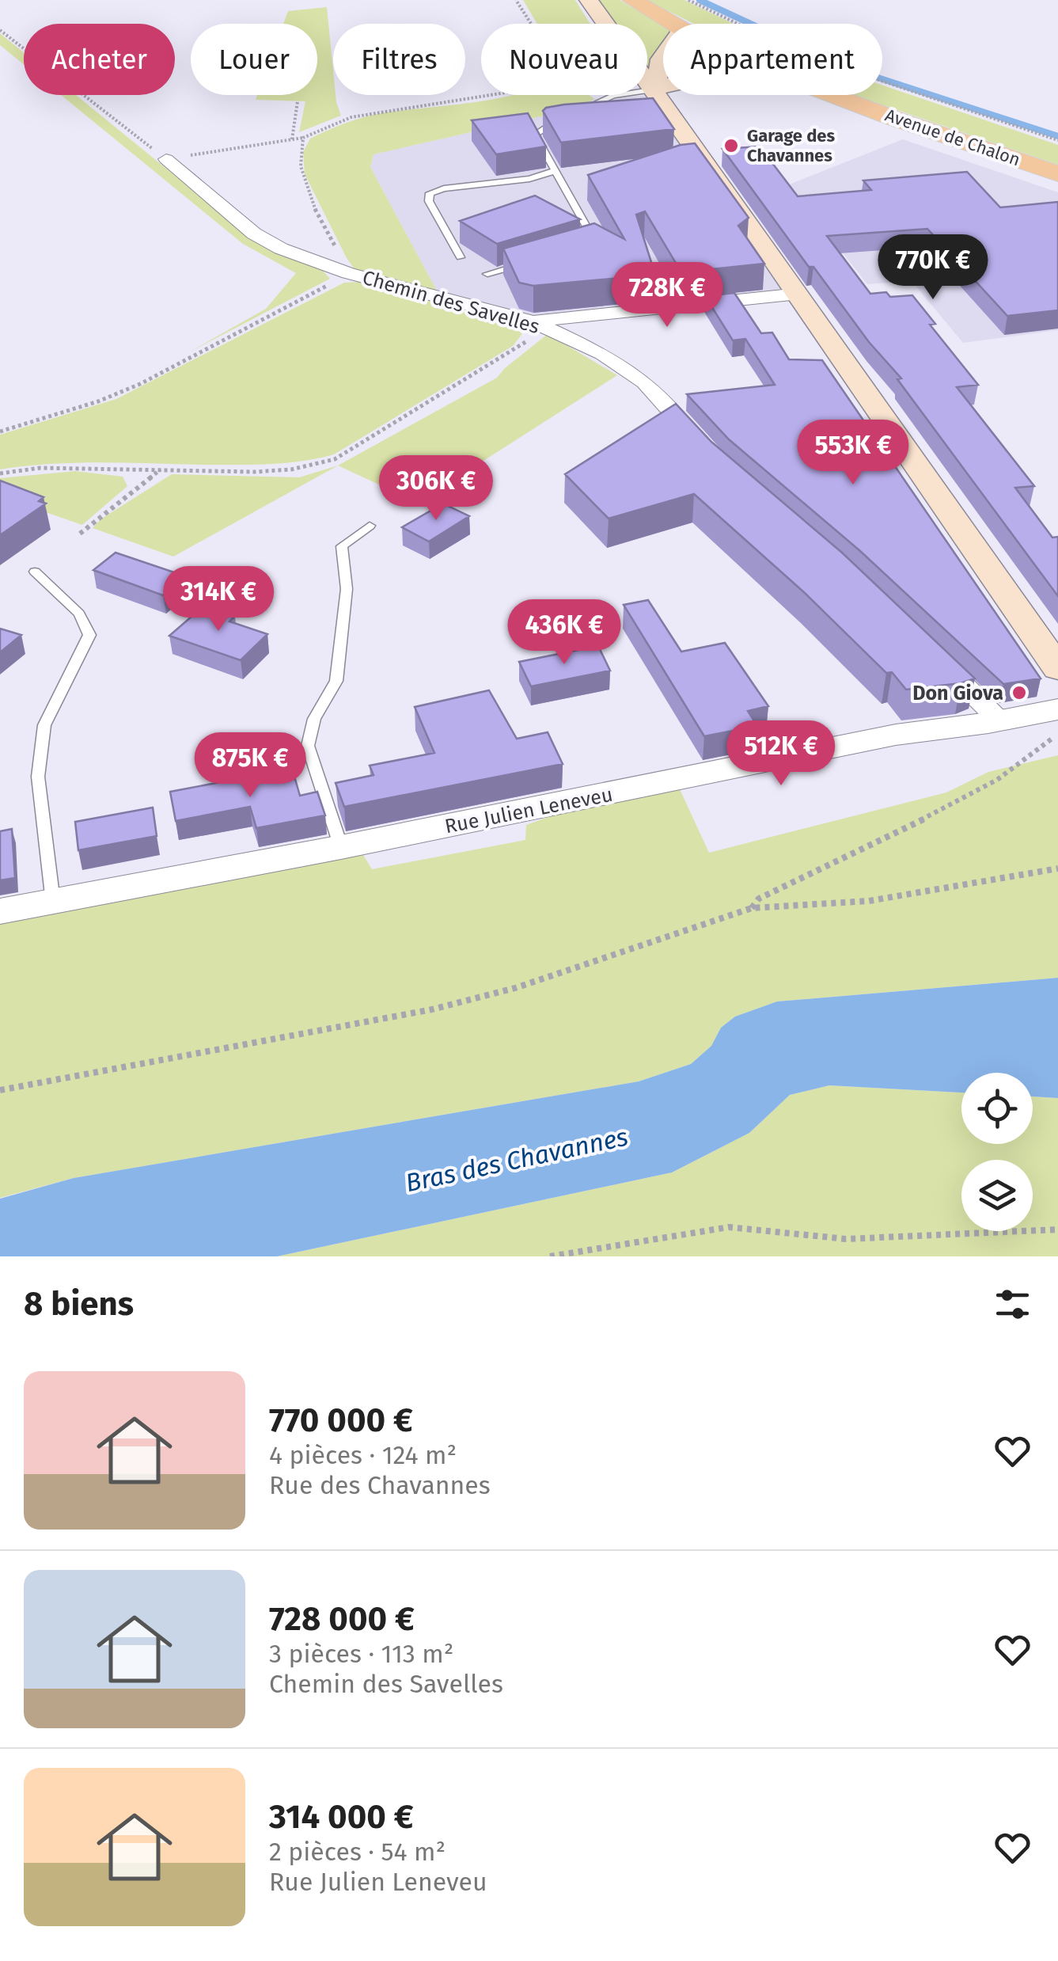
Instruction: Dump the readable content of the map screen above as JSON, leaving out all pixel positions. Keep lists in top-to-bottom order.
{
  "streets": {
    "main road": ["Avenue de Chalon"],
    "street": ["Chemin des Savelles", "Rue Julien Leneveu"]
  },
  "water": ["Bras des Chavannes"],
  "places": ["Garage des Chavannes", "Don Giova"],
  "page": {
    "chip": [
      "Acheter",
      "Louer",
      "Filtres",
      "Nouveau",
      "Appartement"
    ],
    "price": [
      "770K €",
      "728K €",
      "553K €",
      "306K €",
      "314K €",
      "436K €",
      "512K €",
      "875K €"
    ],
    "heading": "8 biens",
    "list": [
      {
        "name": "770 000 €",
        "note": "4 pièces · 124 m² · Rue des Chavannes"
      },
      {
        "name": "728 000 €",
        "note": "3 pièces · 113 m² · Chemin des Savelles"
      },
      {
        "name": "314 000 €",
        "note": "2 pièces · 54 m² · Rue Julien Leneveu"
      }
    ]
  }
}
